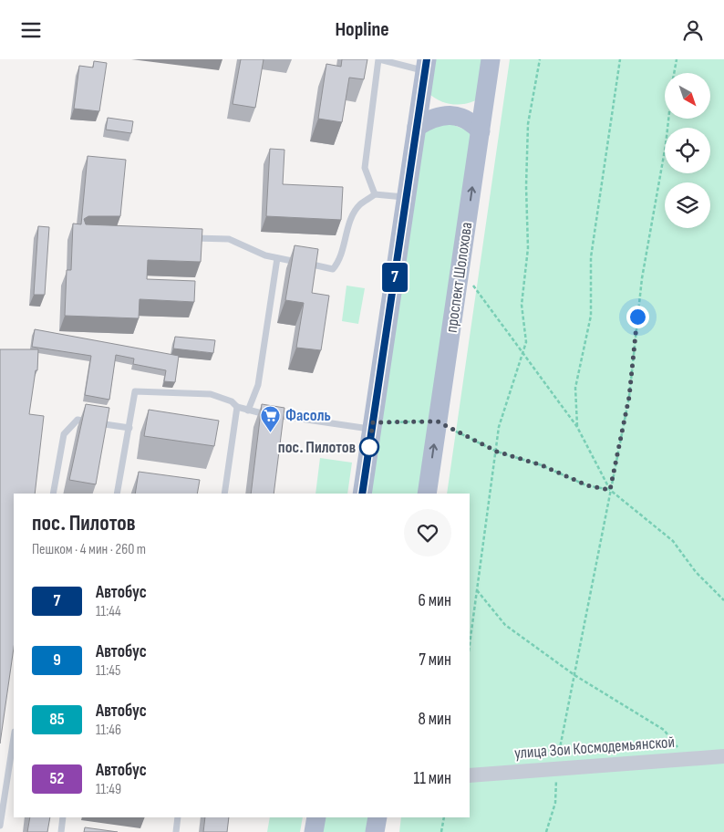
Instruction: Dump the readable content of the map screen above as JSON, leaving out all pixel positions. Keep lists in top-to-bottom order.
{
  "streets": {
    "main road": ["проспект Шолохова"],
    "street": ["улица Зои Космодемьянской"]
  },
  "places": {
    "supermarket": ["Фасоль"],
    "other": ["пос. Пилотов"]
  },
  "lines": ["bus line 7"],
  "north": "bottom right",
  "page": {
    "header": "Hopline",
    "on_map": "7",
    "heading": ["пос. Пилотов", "Пешком · 4 мин · 260 m"],
    "list": [
      {
        "mark": "7",
        "name": "Автобус",
        "note": "11:44",
        "value": "6 мин"
      },
      {
        "mark": "9",
        "name": "Автобус",
        "note": "11:45",
        "value": "7 мин"
      },
      {
        "mark": "85",
        "name": "Автобус",
        "note": "11:46",
        "value": "8 мин"
      },
      {
        "mark": "52",
        "name": "Автобус",
        "note": "11:49",
        "value": "11 мин"
      }
    ]
  }
}
